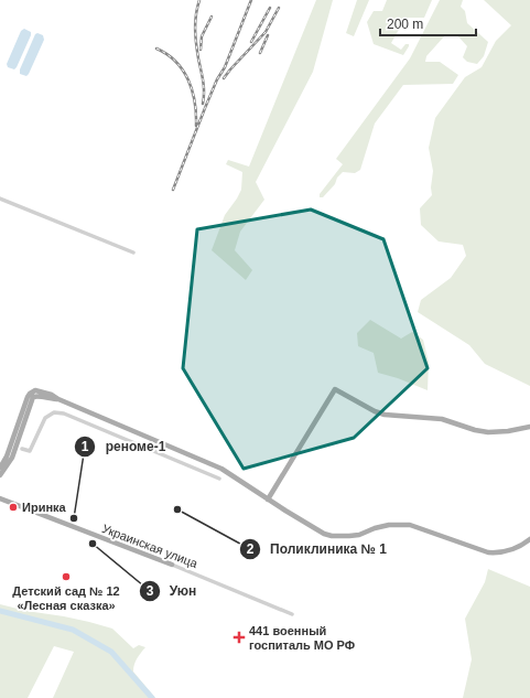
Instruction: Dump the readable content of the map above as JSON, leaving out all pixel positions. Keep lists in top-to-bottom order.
{
  "streets": {
    "main road": ["Украинская улица"]
  },
  "places": {
    "other": [
      "Иринка",
      "Поликлиника № 1",
      "реноме-1",
      "Уюн",
      "Детский сад № 12 «Лесная сказка»"
    ],
    "health": ["441 военный госпиталь МО РФ"]
  },
  "scale_bar": "200 m"
}
